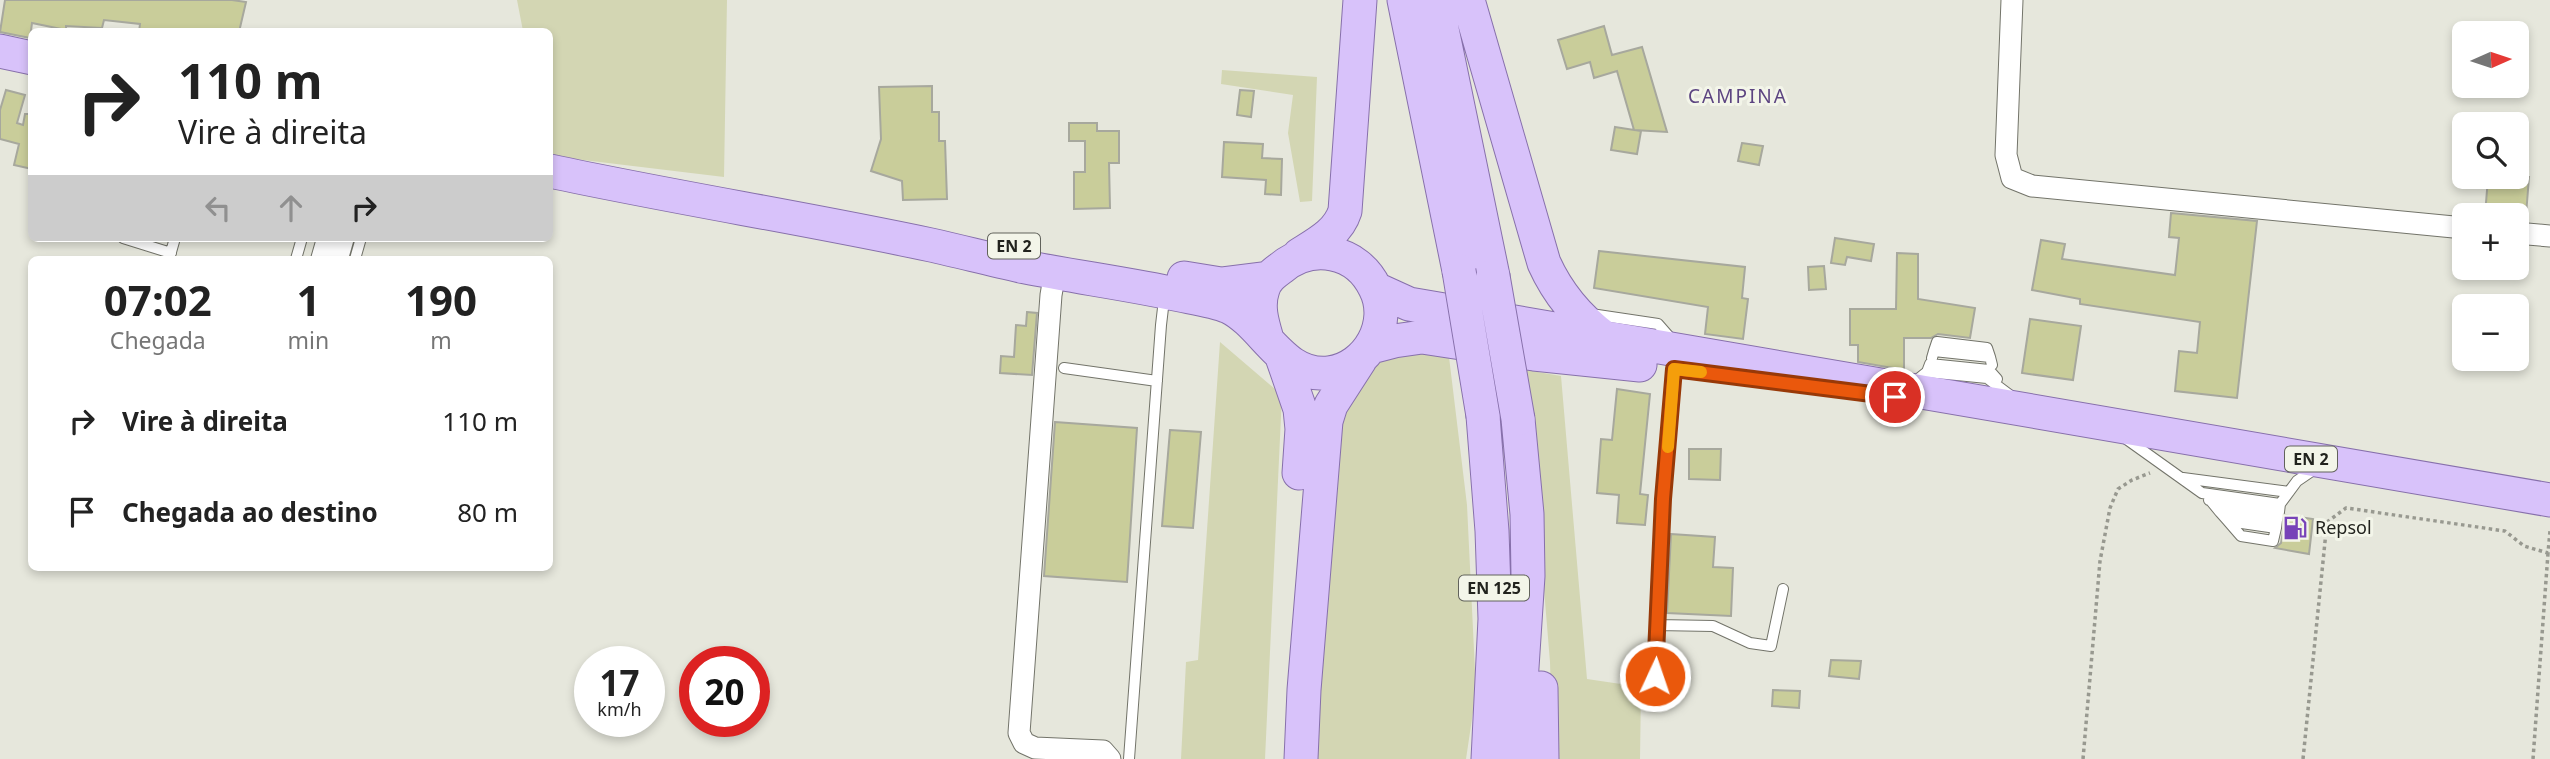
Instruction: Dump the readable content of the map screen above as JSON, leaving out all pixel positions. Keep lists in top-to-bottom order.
{
  "streets": {
    "main road": ["EN 2", "EN 125"]
  },
  "districts": ["CAMPINA"],
  "places": {
    "fuel station": ["Repsol"]
  },
  "north": "right",
  "page": {
    "map_buttons": ["+", "−"],
    "turn": ["110 m", "Vire à direita"],
    "eta": [
      "07:02",
      "Chegada",
      "1",
      "min",
      "190",
      "m"
    ],
    "list": [
      {
        "name": "Vire à direita",
        "value": "110 m"
      },
      {
        "name": "Chegada ao destino",
        "value": "80 m"
      }
    ],
    "speed": "17 km/h",
    "limit": "20"
  }
}
